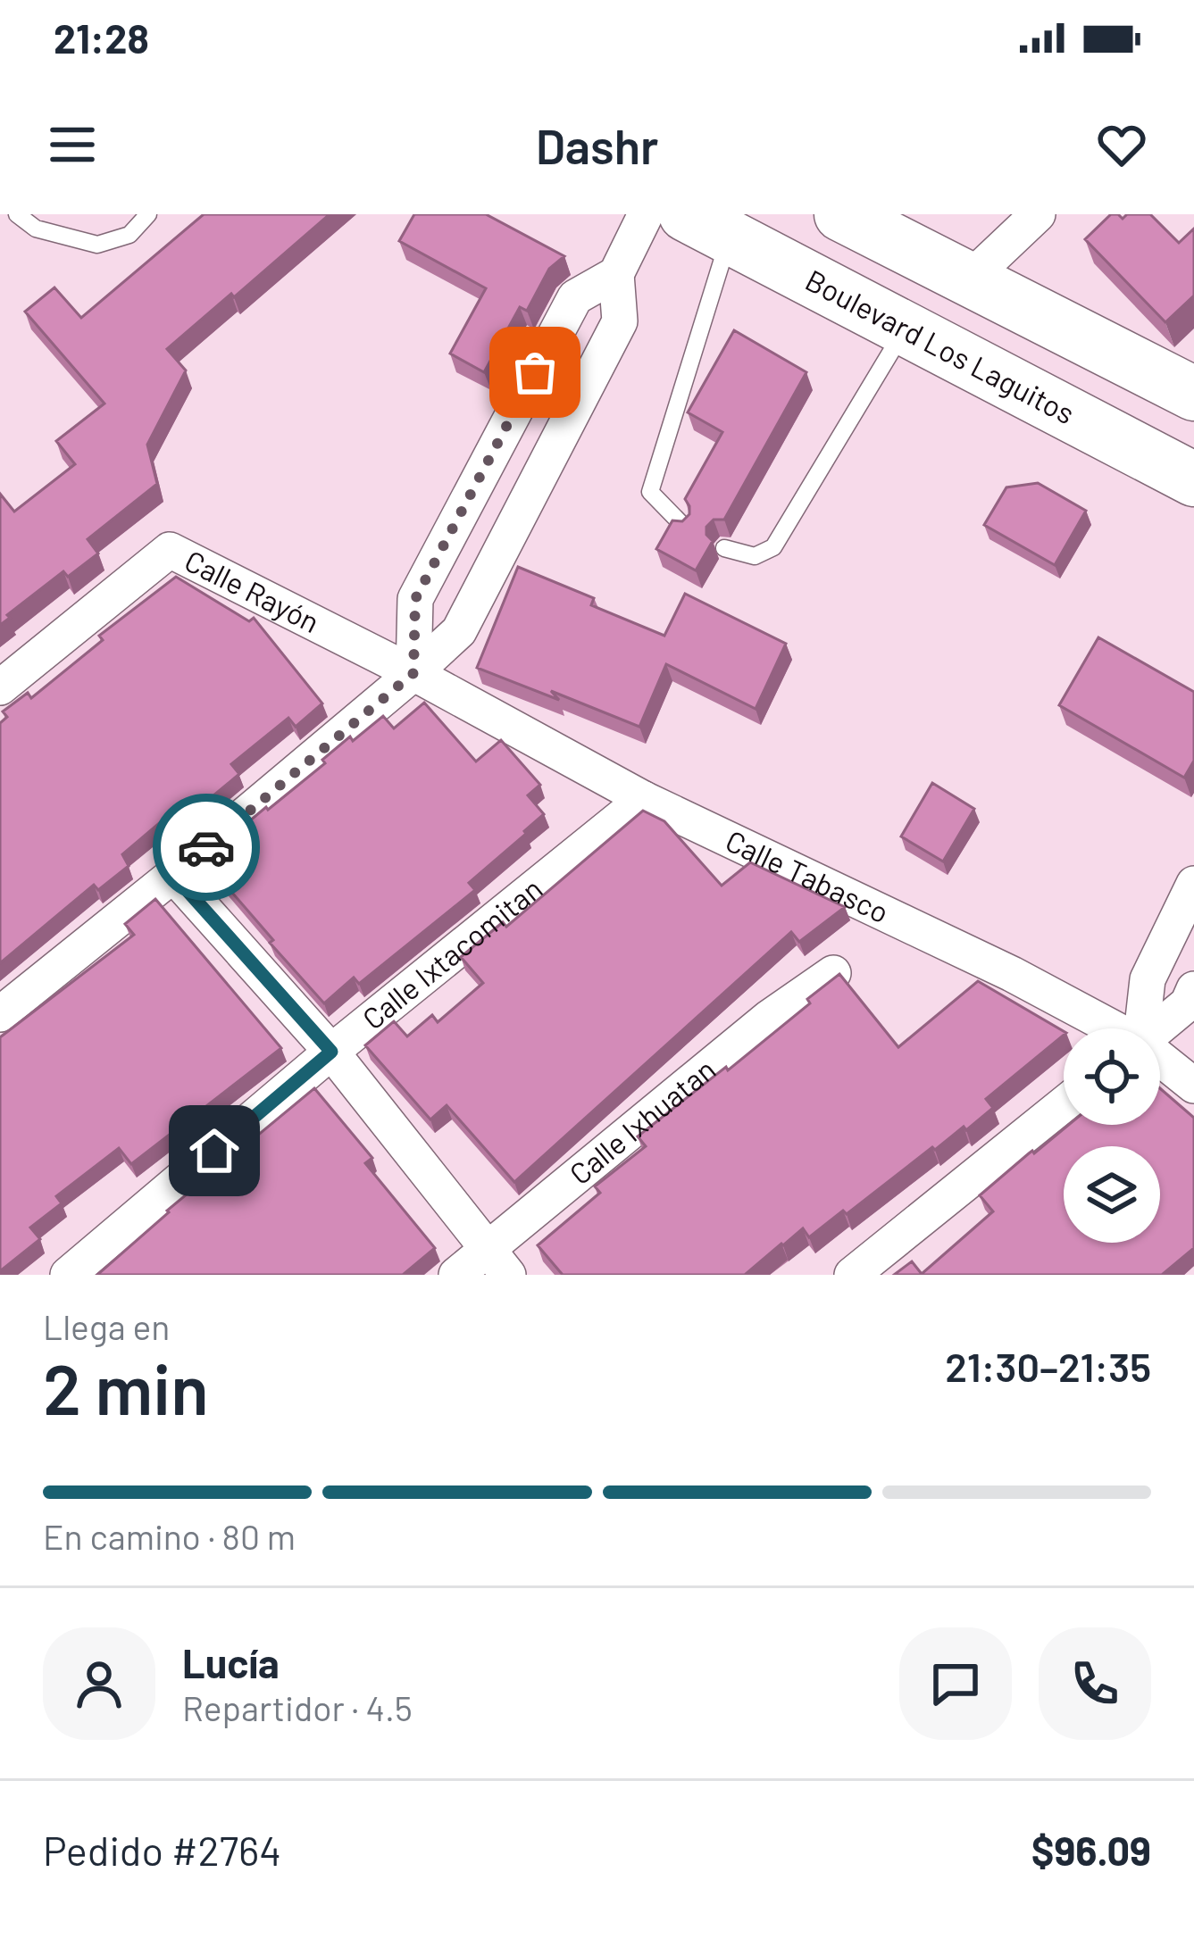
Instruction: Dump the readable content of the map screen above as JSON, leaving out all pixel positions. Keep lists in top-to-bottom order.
{
  "streets": {
    "main road": ["Boulevard Los Laguitos"],
    "street": [
      "Calle Rayón",
      "Calle Tabasco",
      "Calle Ixtacomitan",
      "Calle Ixhuatan"
    ]
  },
  "crossings": [
    ["Calle Rayón", "Calle Tabasco"],
    ["Calle Tabasco", "Calle Ixtacomitan"]
  ],
  "page": {
    "status": "21:28",
    "header": "Dashr",
    "heading": ["2 min", "Llega en", "21:30–21:35"],
    "panel": [
      "Lucía",
      "Repartidor · 4.5",
      "Pedido #2764",
      "$96.09"
    ],
    "bar": "En camino · 80 m"
  }
}
